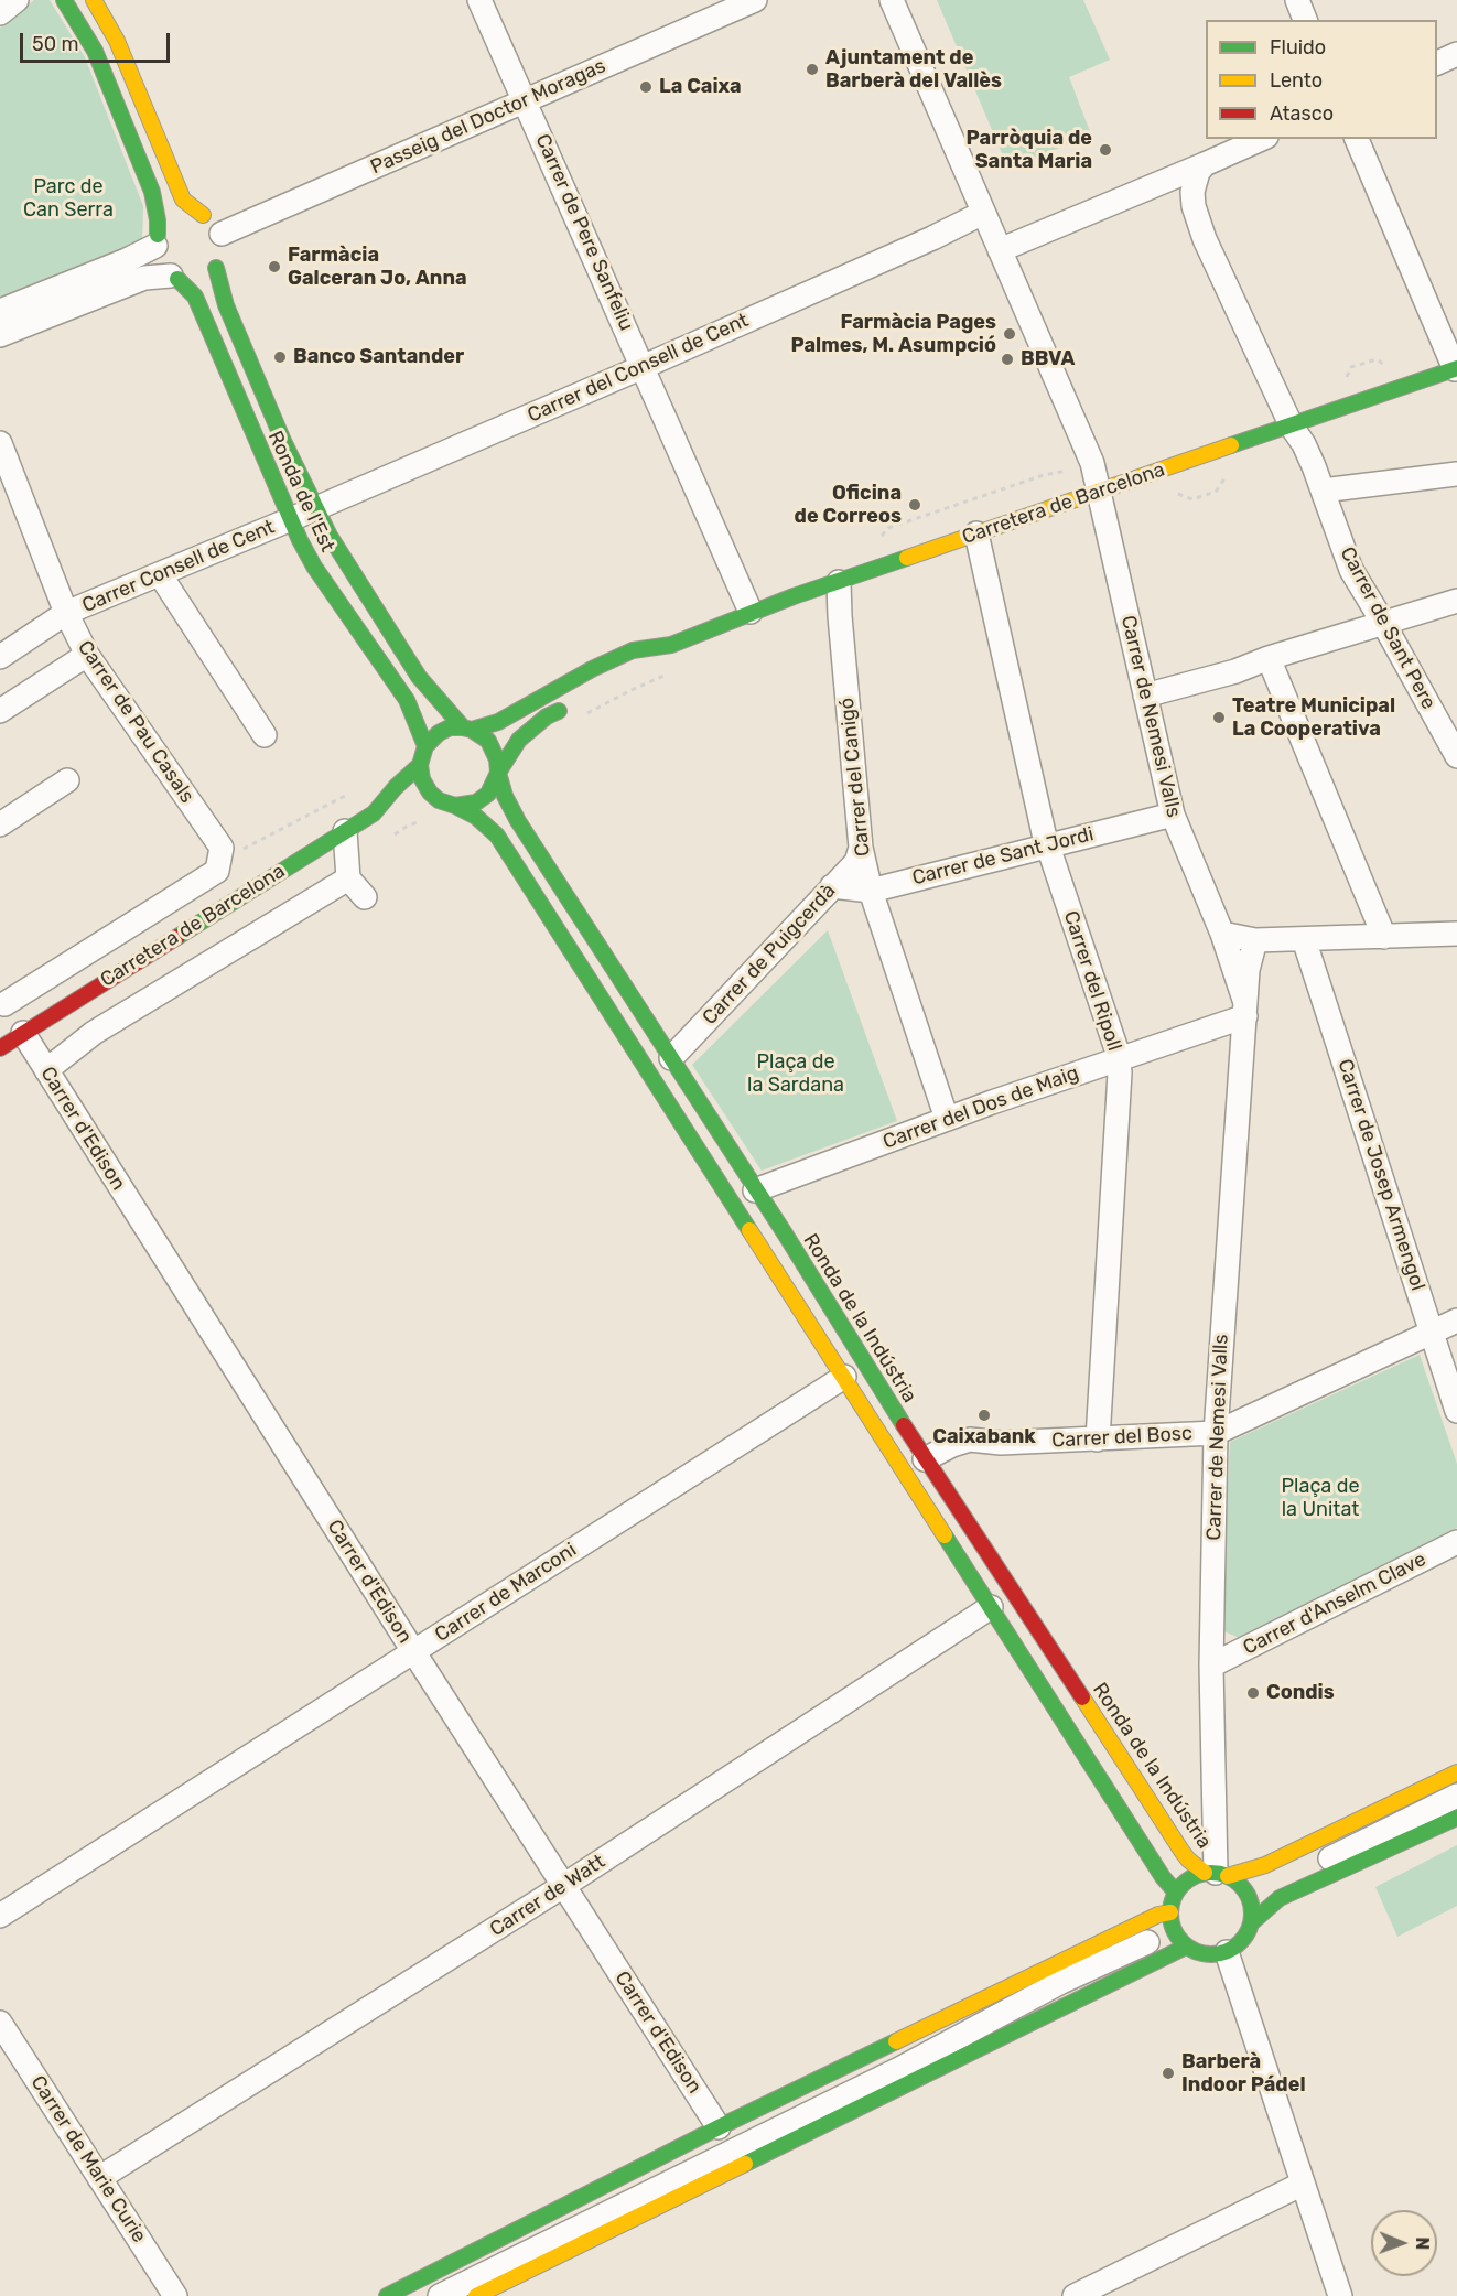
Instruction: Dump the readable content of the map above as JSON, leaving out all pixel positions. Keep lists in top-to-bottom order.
{
  "streets": {
    "street": [
      "Passeig del Doctor Moragas",
      "Carrer de Pere Sanfeliu",
      "Carrer del Consell de Cent",
      "Ronda de l'Est",
      "Carretera de Barcelona",
      "Carrer Consell de Cent",
      "Carrer de Sant Pere",
      "Carrer de Nemesi Valls",
      "Carrer de Pau Casals",
      "Carrer del Canigó",
      "Carrer de Sant Jordi",
      "Carrer de Puigcerdà",
      "Carrer del Ripoll",
      "Carrer del Dos de Maig",
      "Carrer d'Edison",
      "Carrer de Josep Armengol",
      "Ronda de la Indústria",
      "Carrer del Bosc",
      "Carrer de Marconi",
      "Carrer d'Anselm Clave",
      "Carrer de Watt",
      "Carrer de Marie Curie"
    ]
  },
  "crossings": [
    ["Passeig del Doctor Moragas", "Carrer de Pere Sanfeliu"],
    ["Passeig del Doctor Moragas", "Ronda de l'Est"],
    ["Carrer de Pere Sanfeliu", "Carrer del Consell de Cent"],
    ["Carrer de Pere Sanfeliu", "Carretera de Barcelona"],
    ["Carrer del Consell de Cent", "Ronda de l'Est"],
    ["Carrer del Consell de Cent", "Carrer Consell de Cent"],
    ["Carrer del Consell de Cent", "Carrer de Nemesi Valls"],
    ["Ronda de l'Est", "Carretera de Barcelona"],
    ["Ronda de l'Est", "Carrer Consell de Cent"],
    ["Ronda de l'Est", "Ronda de la Indústria"],
    ["Carretera de Barcelona", "Carrer de Sant Pere"],
    ["Carretera de Barcelona", "Carrer de Nemesi Valls"],
    ["Carretera de Barcelona", "Carrer de Pau Casals"],
    ["Carretera de Barcelona", "Carrer del Canigó"],
    ["Carretera de Barcelona", "Carrer del Ripoll"],
    ["Carretera de Barcelona", "Carrer d'Edison"],
    ["Carretera de Barcelona", "Ronda de la Indústria"],
    ["Carrer Consell de Cent", "Carrer de Pau Casals"],
    ["Carrer de Nemesi Valls", "Carrer de Sant Jordi"],
    ["Carrer de Nemesi Valls", "Carrer del Dos de Maig"],
    ["Carrer de Nemesi Valls", "Ronda de la Indústria"],
    ["Carrer de Nemesi Valls", "Carrer del Bosc"],
    ["Carrer de Nemesi Valls", "Carrer d'Anselm Clave"],
    ["Carrer del Canigó", "Carrer de Sant Jordi"],
    ["Carrer del Canigó", "Carrer de Puigcerdà"],
    ["Carrer del Canigó", "Carrer del Dos de Maig"],
    ["Carrer de Sant Jordi", "Carrer de Puigcerdà"],
    ["Carrer de Sant Jordi", "Carrer del Ripoll"],
    ["Carrer de Puigcerdà", "Ronda de la Indústria"],
    ["Carrer del Ripoll", "Carrer del Dos de Maig"],
    ["Carrer del Ripoll", "Carrer del Bosc"],
    ["Carrer del Dos de Maig", "Ronda de la Indústria"],
    ["Carrer d'Edison", "Carrer de Marconi"],
    ["Carrer d'Edison", "Carrer de Watt"],
    ["Carrer de Josep Armengol", "Carrer del Bosc"],
    ["Ronda de la Indústria", "Carrer del Bosc"],
    ["Carrer de Watt", "Carrer de Marie Curie"]
  ],
  "parks": ["Parc de Can Serra", "Plaça de la Sardana", "Plaça de la Unitat"],
  "places": [
    "Ajuntament de Barberà del Vallès",
    "La Caixa",
    "Parròquia de Santa Maria",
    "Farmàcia Galceran Jo, Anna",
    "Farmàcia Pages Palmes, M. Asumpció",
    "Banco Santander",
    "BBVA",
    "Oficina de Correos",
    "Teatre Municipal La Cooperativa",
    "Caixabank",
    "Condis",
    "Barberà Indoor Pádel"
  ],
  "legend": ["Fluido", "Lento", "Atasco"],
  "scale_bar": "50 m",
  "north": "right"
}
